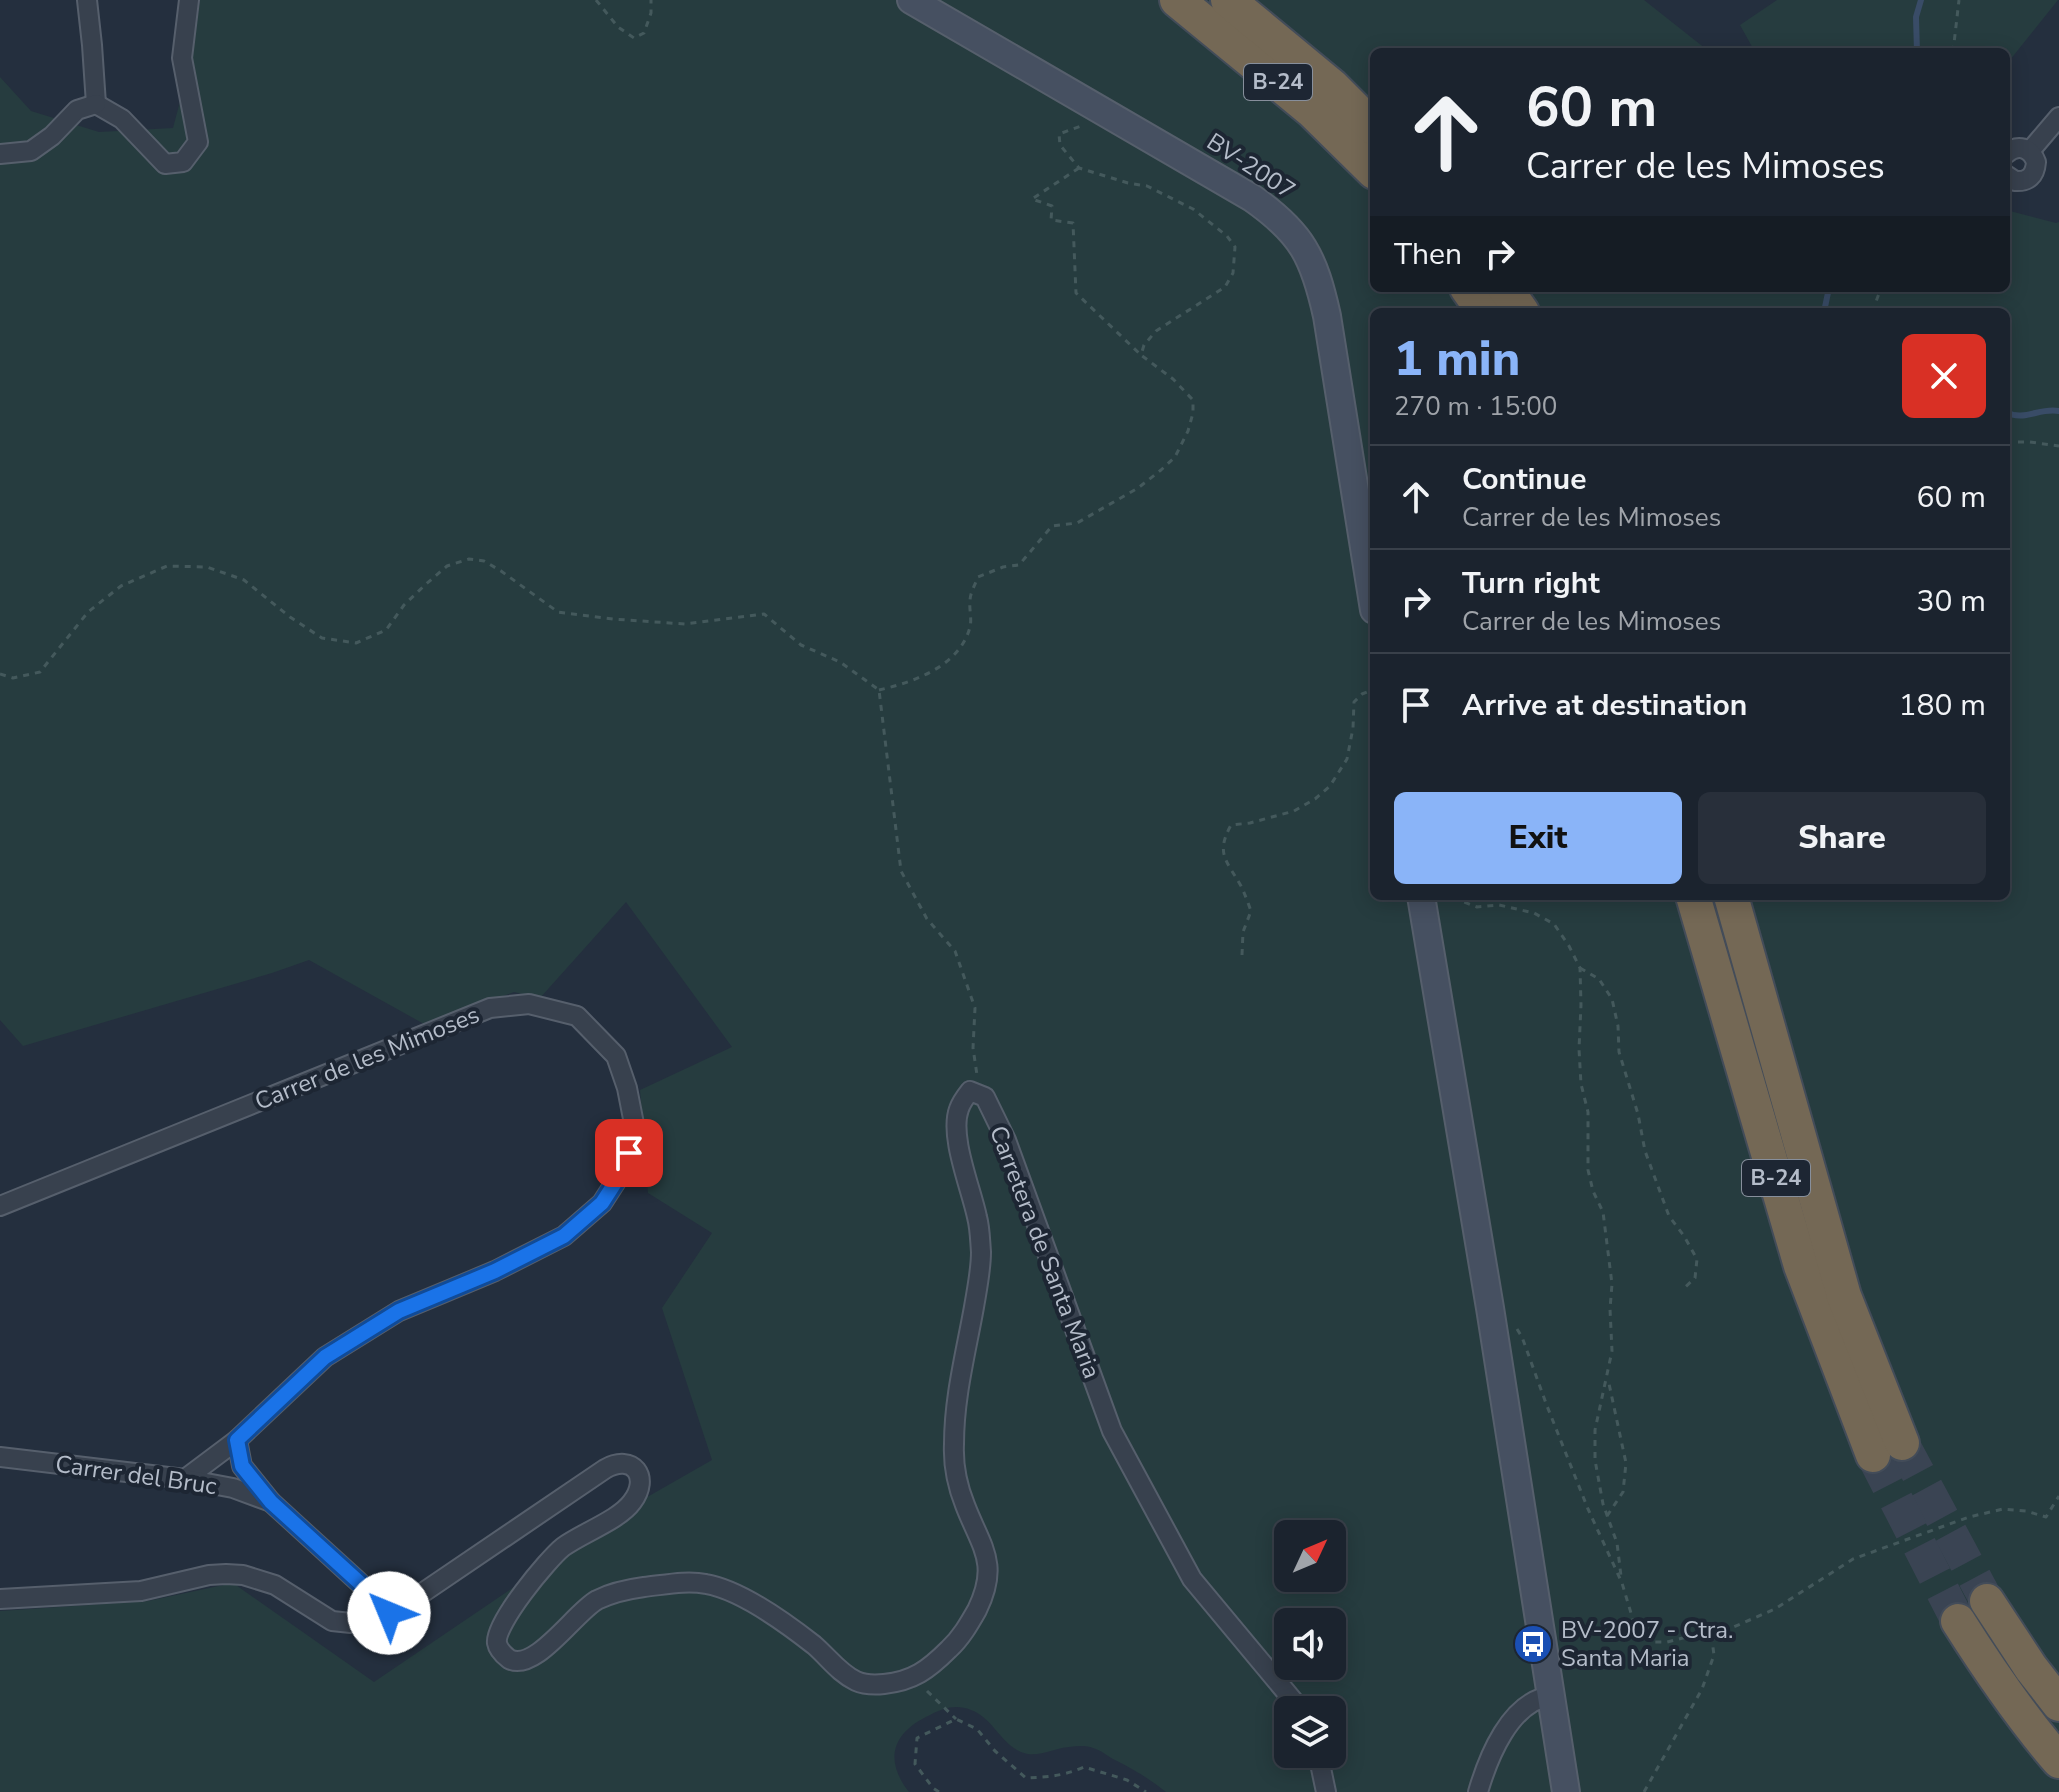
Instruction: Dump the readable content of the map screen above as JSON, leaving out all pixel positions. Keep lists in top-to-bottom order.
{
  "streets": {
    "highway": ["B-24"],
    "street": [
      "BV-2007",
      "Carrer de les Mimoses",
      "Carretera de Santa Maria",
      "Carrer del Bruc"
    ]
  },
  "crossings": [
    ["Carrer de les Mimoses", "Carrer del Bruc"],
    ["Carretera de Santa Maria", "Carrer del Bruc"]
  ],
  "places": {
    "bus stop": ["BV-2007 - Ctra. Santa Maria"]
  },
  "north": "top right",
  "page": {
    "turn": ["60 m", "Carrer de les Mimoses"],
    "then": "Then",
    "heading": ["1 min", "270 m · 15:00"],
    "list": [
      {
        "name": "Continue",
        "note": "Carrer de les Mimoses",
        "value": "60 m"
      },
      {
        "name": "Turn right",
        "note": "Carrer de les Mimoses",
        "value": "30 m"
      },
      {
        "name": "Arrive at destination",
        "value": "180 m"
      }
    ],
    "buttons": ["Exit", "Share"]
  }
}
